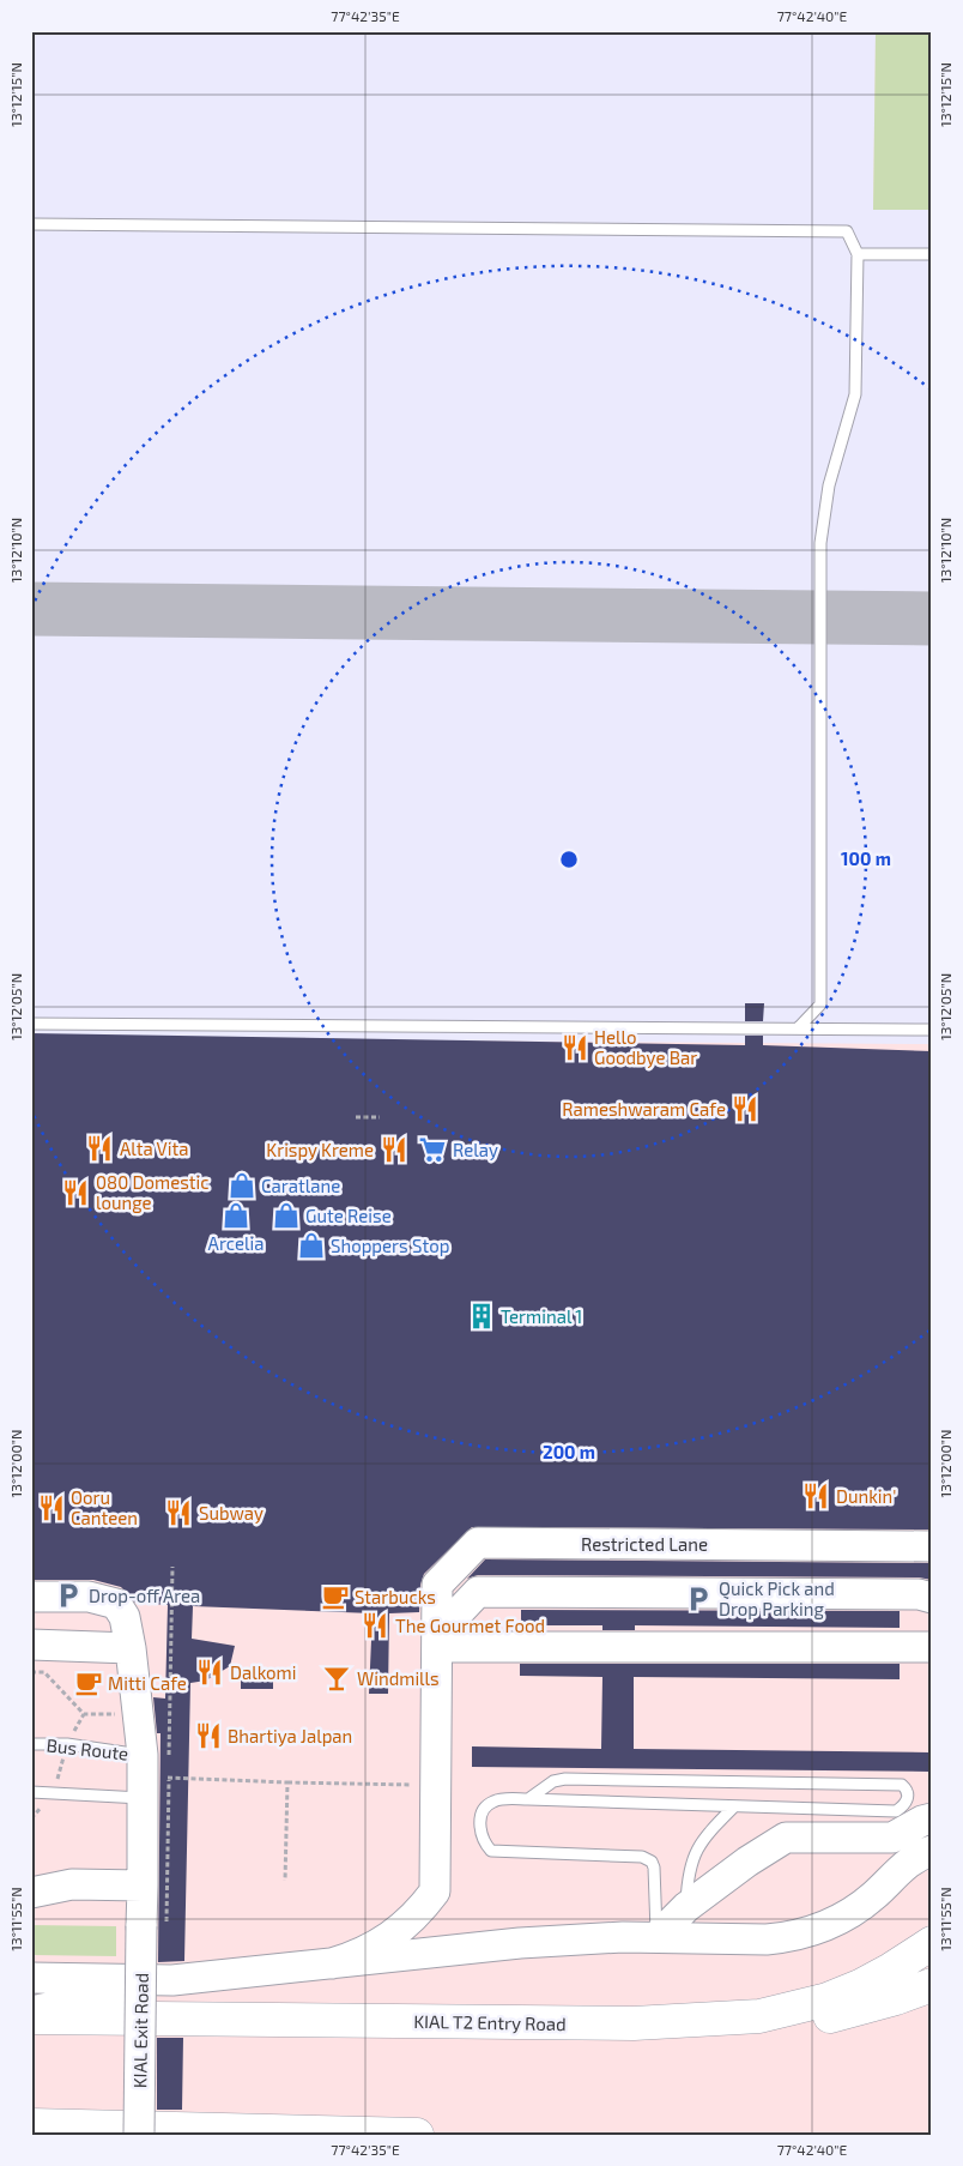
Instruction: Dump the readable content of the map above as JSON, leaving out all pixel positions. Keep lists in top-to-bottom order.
{
  "streets": {
    "main road": ["Restricted Lane", "KIAL T2 Entry Road", "KIAL Exit Road"],
    "lane": ["Bus Route"]
  },
  "crossings": [
    ["Bus Route", "KIAL Exit Road"]
  ],
  "places": {
    "restaurant": [
      "Hello Goodbye Bar",
      "Rameshwaram Cafe",
      "Alta Vita",
      "Krispy Kreme",
      "080 Domestic lounge",
      "Dunkin'",
      "Ooru Canteen",
      "Subway",
      "The Gourmet Food",
      "Dalkomi",
      "Bhartiya Jalpan"
    ],
    "supermarket": ["Relay"],
    "shop": [
      "Caratlane",
      "Arcelia",
      "Gute Reise",
      "Shoppers Stop"
    ],
    "building": ["Terminal 1"],
    "parking": ["Drop-off Area", "Quick Pick and Drop Parking"],
    "cafe": ["Starbucks", "Mitti Cafe"],
    "bar": ["Windmills"]
  },
  "coordinates": [
    "77°42'35\"E",
    "77°42'40\"E",
    "13°12'15\"N",
    "13°12'10\"N",
    "13°12'05\"N",
    "13°12'00\"N",
    "13°11'55\"N"
  ],
  "rings": ["100 m", "200 m"]
}
